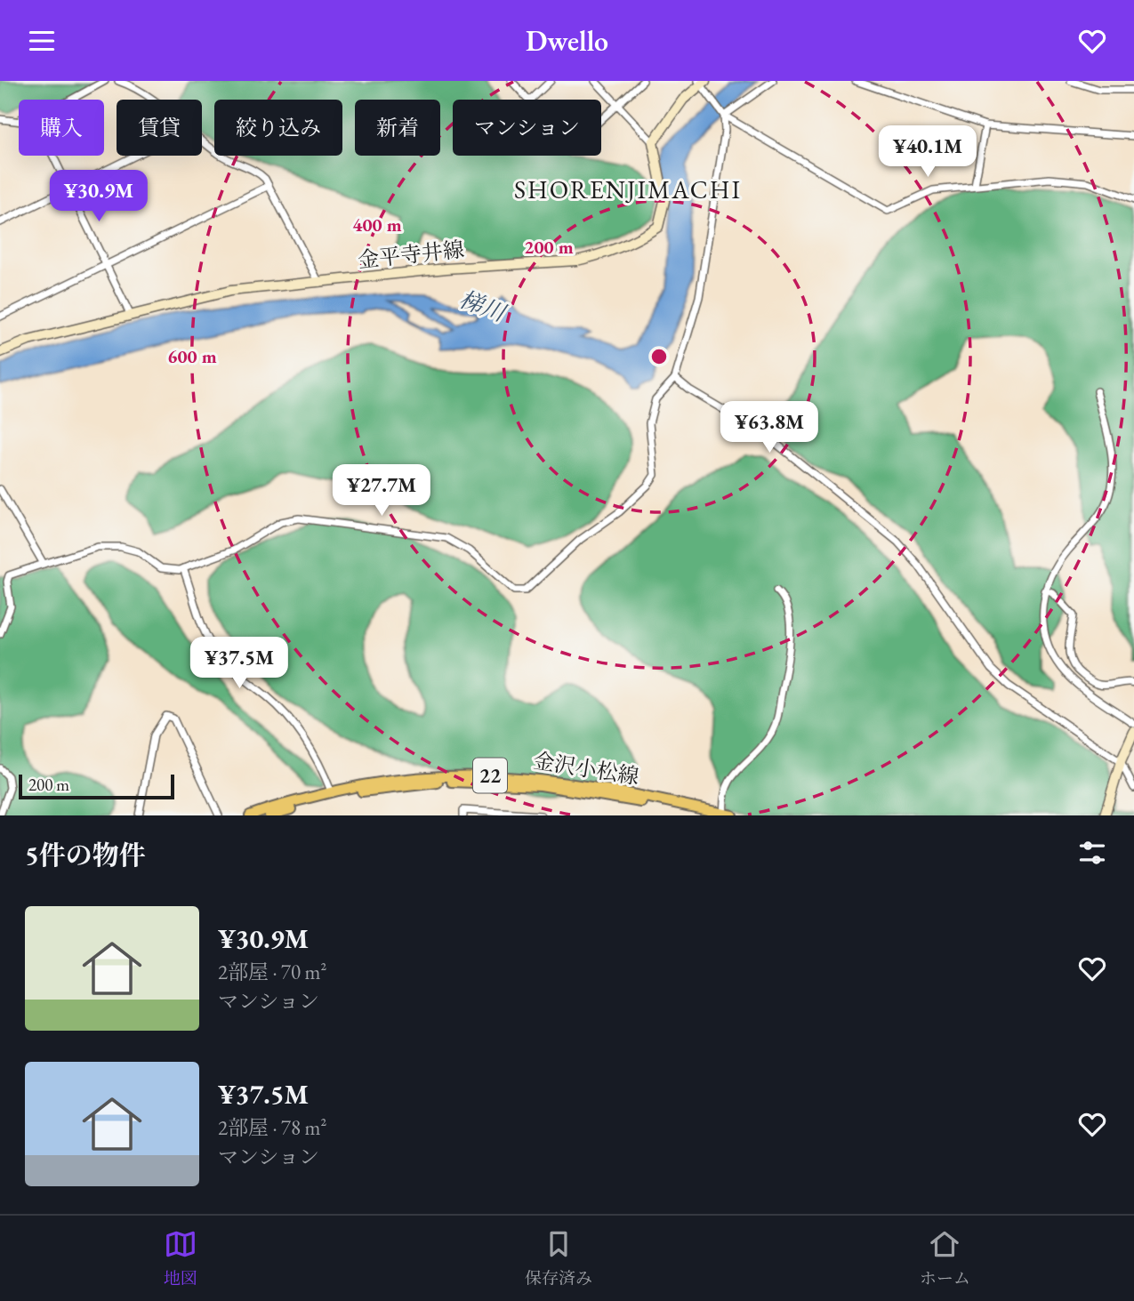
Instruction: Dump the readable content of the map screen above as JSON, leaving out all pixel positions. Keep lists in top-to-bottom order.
{
  "streets": {
    "main road": ["金平寺井線", "金沢小松線", "22"]
  },
  "districts": ["SHORENJIMACHI"],
  "water": ["梯川"],
  "scale_bar": "200 m",
  "page": {
    "header": "Dwello",
    "chip": [
      "購入",
      "賃貸",
      "絞り込み",
      "新着",
      "マンション"
    ],
    "price": [
      "¥40.1M",
      "¥30.9M",
      "¥63.8M",
      "¥27.7M",
      "¥37.5M"
    ],
    "scale": "200 m",
    "heading": "5件の物件",
    "list": [
      {
        "name": "¥30.9M",
        "note": "2部屋 · 70 m² · マンション"
      },
      {
        "name": "¥37.5M",
        "note": "2部屋 · 78 m² · マンション"
      }
    ],
    "tabs": ["地図", "保存済み", "ホーム"]
  },
  "rings": ["400 m", "200 m", "600 m"]
}
